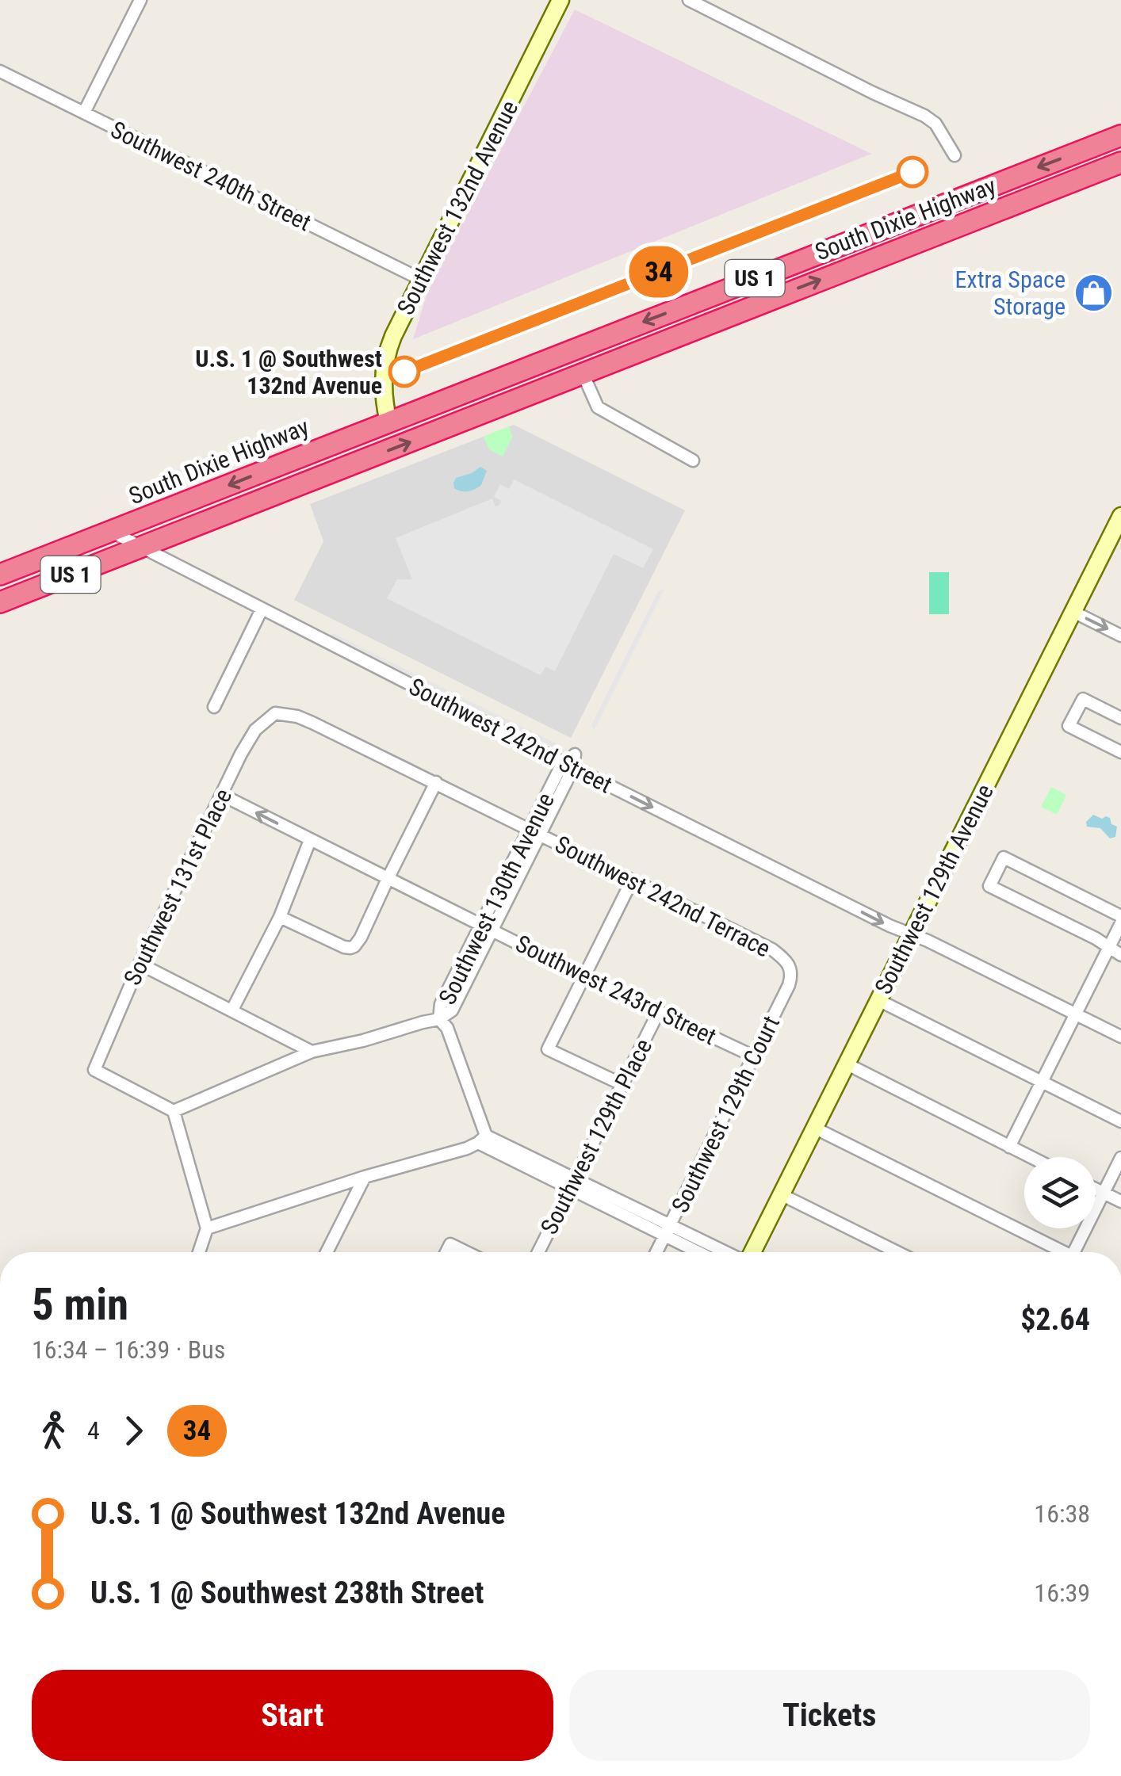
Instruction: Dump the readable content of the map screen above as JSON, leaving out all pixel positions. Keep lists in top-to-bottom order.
{
  "streets": {
    "highway": ["South Dixie Highway", "US 1"],
    "street": [
      "Southwest 240th Street",
      "Southwest 132nd Avenue",
      "Southwest 242nd Street",
      "Southwest 131st Place",
      "Southwest 129th Avenue",
      "Southwest 242nd Terrace",
      "Southwest 130th Avenue",
      "Southwest 243rd Street",
      "Southwest 129th Court",
      "Southwest 129th Place"
    ]
  },
  "crossings": [
    ["Southwest 240th Street", "Southwest 132nd Avenue"],
    ["Southwest 132nd Avenue", "South Dixie Highway"],
    ["South Dixie Highway", "Southwest 242nd Street"],
    ["Southwest 242nd Street", "Southwest 129th Avenue"],
    ["Southwest 242nd Street", "Southwest 130th Avenue"],
    ["Southwest 131st Place", "Southwest 242nd Terrace"],
    ["Southwest 131st Place", "Southwest 243rd Street"],
    ["Southwest 242nd Terrace", "Southwest 130th Avenue"],
    ["Southwest 242nd Terrace", "Southwest 129th Court"],
    ["Southwest 130th Avenue", "Southwest 243rd Street"],
    ["Southwest 243rd Street", "Southwest 129th Court"],
    ["Southwest 243rd Street", "Southwest 129th Place"]
  ],
  "places": {
    "shop": ["Extra Space Storage"],
    "other": ["U.S. 1 @ Southwest 132nd Avenue"]
  },
  "lines": ["bus line 34"],
  "page": {
    "on_map": "34",
    "heading": ["5 min", "16:34 – 16:39 · Bus", "$2.64"],
    "legs": ["4", "34"],
    "list": [
      {
        "name": "U.S. 1 @ Southwest 132nd Avenue",
        "value": "16:38"
      },
      {
        "name": "U.S. 1 @ Southwest 238th Street",
        "value": "16:39"
      }
    ],
    "buttons": ["Start", "Tickets"]
  }
}
